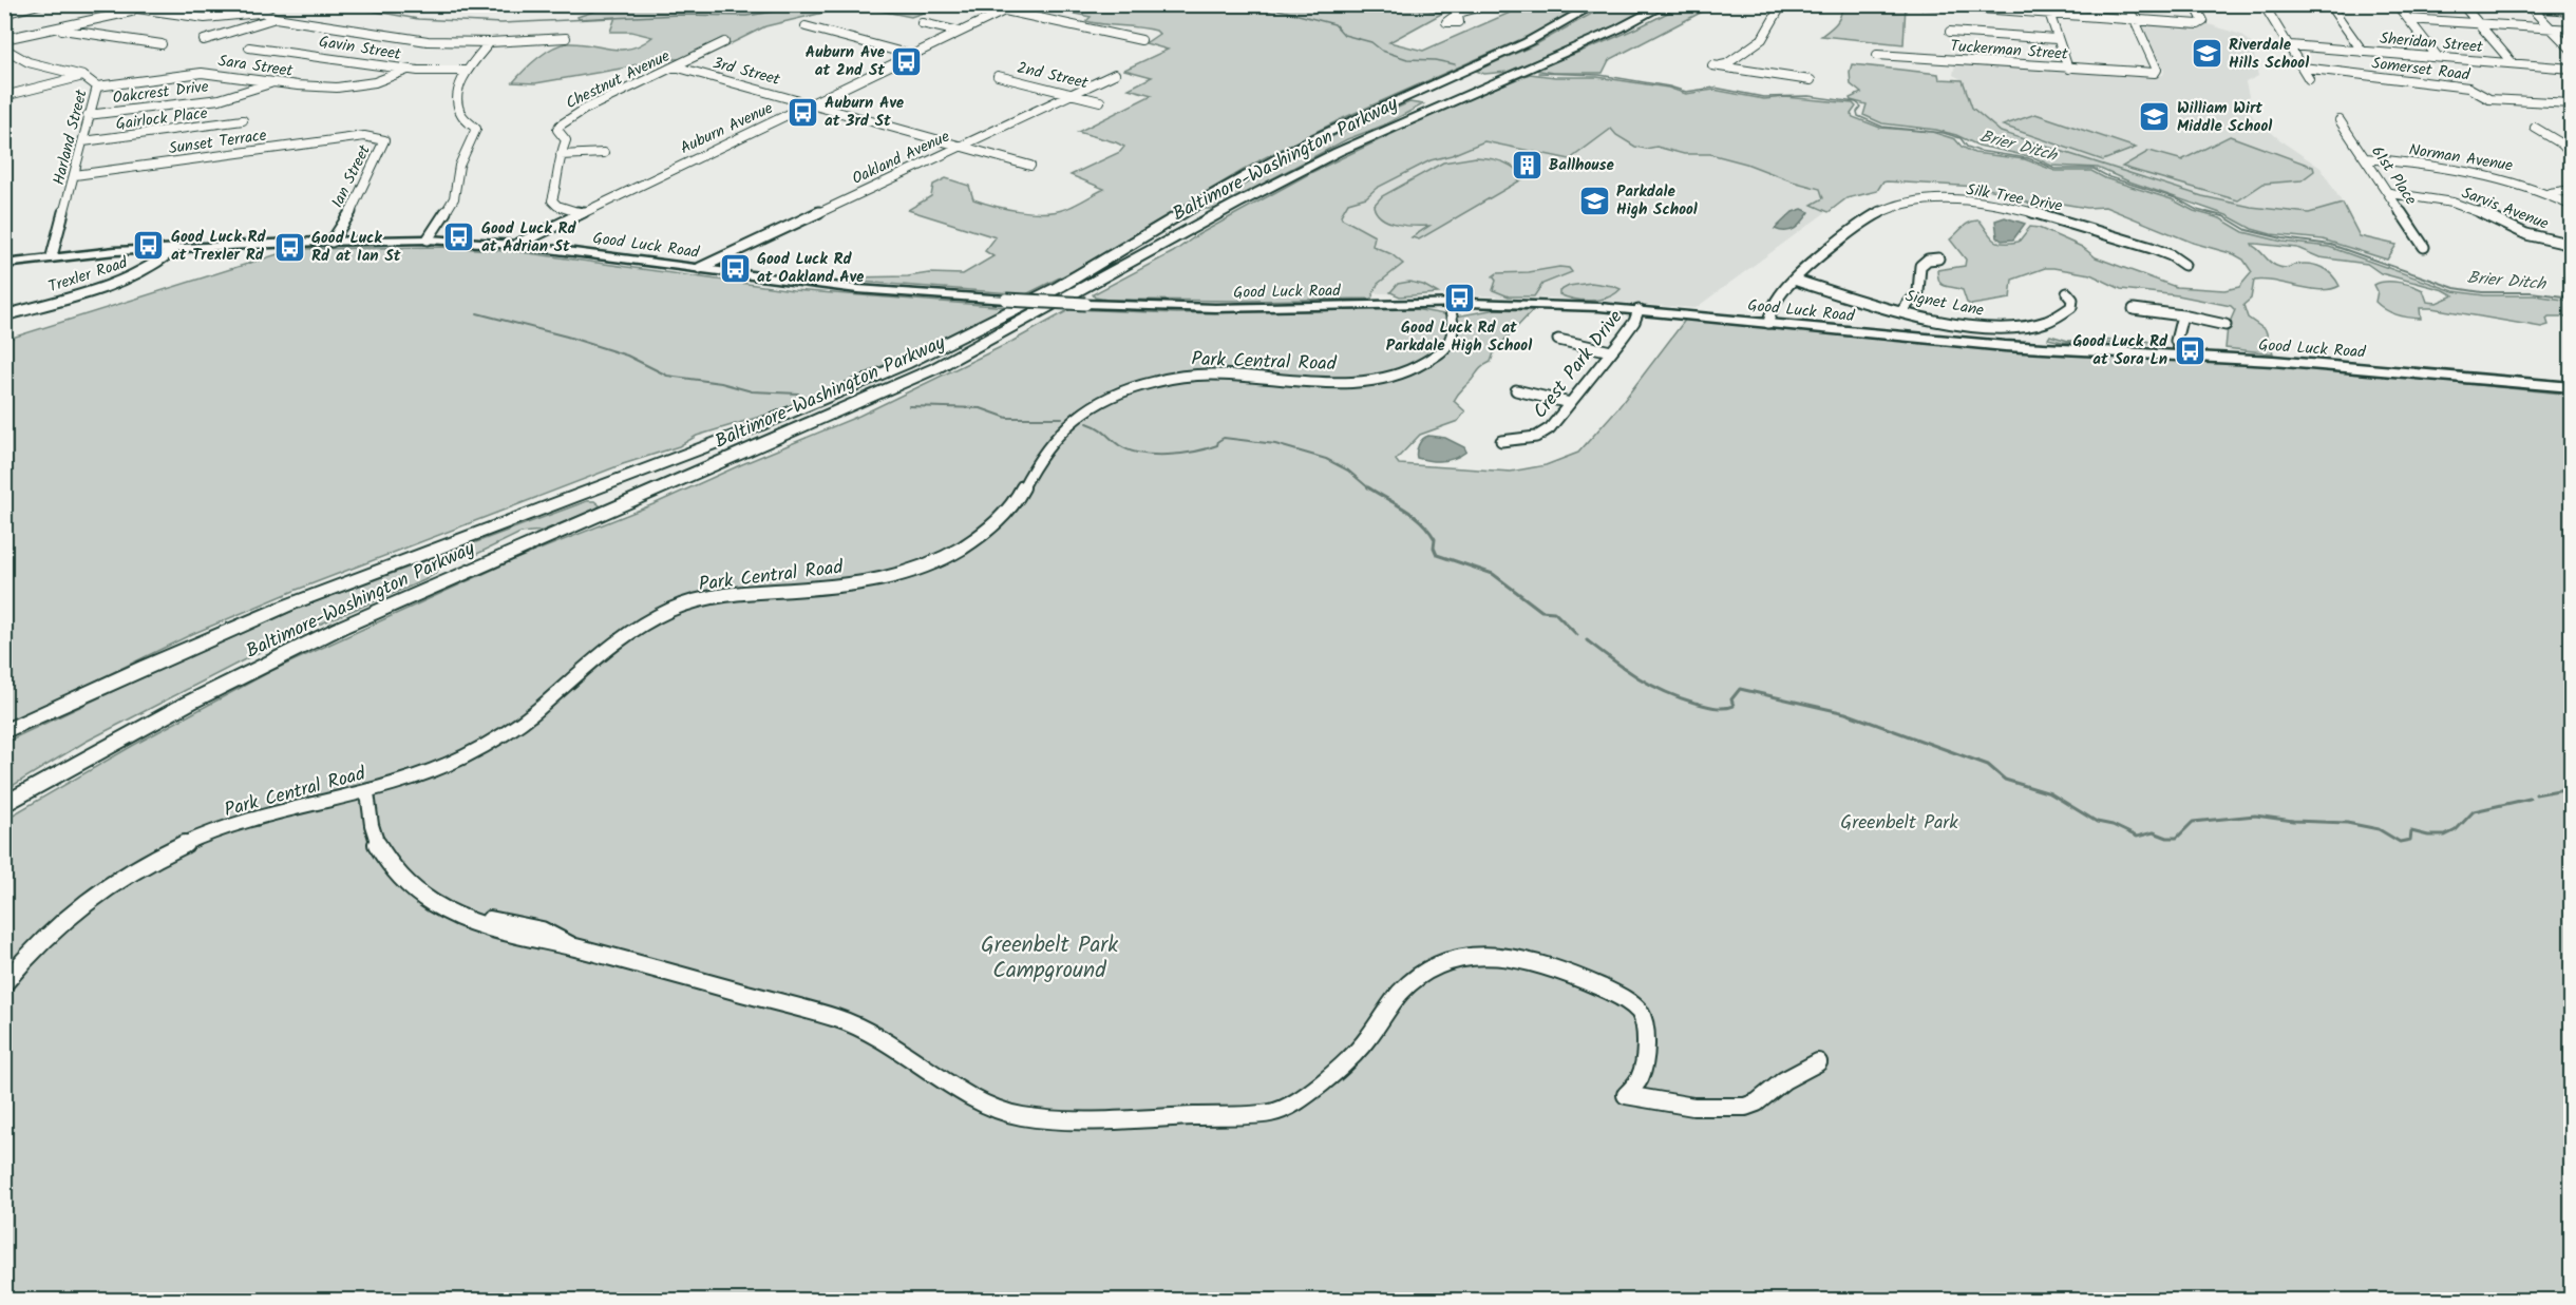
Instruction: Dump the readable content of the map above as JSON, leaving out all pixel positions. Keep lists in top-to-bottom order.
{
  "streets": {
    "highway": ["Baltimore-Washington Parkway"],
    "main road": ["Good Luck Road"],
    "street": [
      "Sheridan Street",
      "Gavin Street",
      "Tuckerman Street",
      "Sara Street",
      "Somerset Road",
      "3rd Street",
      "2nd Street",
      "Chestnut Avenue",
      "Oakcrest Drive",
      "Gairlock Place",
      "Auburn Avenue",
      "Harland Street",
      "Sunset Terrace",
      "Oakland Avenue",
      "Norman Avenue",
      "61st Place",
      "Ian Street",
      "Silk Tree Drive",
      "Sarvis Avenue",
      "Trexler Road",
      "Signet Lane",
      "Park Central Road",
      "Crest Park Drive"
    ]
  },
  "crossings": [
    ["Gavin Street", "Sara Street"],
    ["Sara Street", "Oakcrest Drive"],
    ["Sara Street", "Harland Street"],
    ["3rd Street", "Chestnut Avenue"],
    ["3rd Street", "Auburn Avenue"],
    ["3rd Street", "Oakland Avenue"],
    ["2nd Street", "Oakland Avenue"],
    ["Chestnut Avenue", "Auburn Avenue"],
    ["Oakcrest Drive", "Harland Street"],
    ["Gairlock Place", "Harland Street"],
    ["Auburn Avenue", "Good Luck Road"],
    ["Harland Street", "Sunset Terrace"],
    ["Harland Street", "Good Luck Road"],
    ["Sunset Terrace", "Ian Street"],
    ["Oakland Avenue", "Good Luck Road"],
    ["Norman Avenue", "61st Place"],
    ["61st Place", "Sarvis Avenue"],
    ["Ian Street", "Good Luck Road"],
    ["Silk Tree Drive", "Good Luck Road"],
    ["Silk Tree Drive", "Signet Lane"],
    ["Good Luck Road", "Trexler Road"],
    ["Good Luck Road", "Park Central Road"],
    ["Good Luck Road", "Crest Park Drive"]
  ],
  "water": ["Brier Ditch"],
  "parks": ["Greenbelt Park", "Greenbelt Park Campground"],
  "places": {
    "school or university": ["Riverdale Hills School", "William Wirt Middle School", "Parkdale High School"],
    "bus stop": [
      "Auburn Ave at 2nd St",
      "Auburn Ave at 3rd St",
      "Good Luck Rd at Adrian St",
      "Good Luck Rd at Trexler Rd",
      "Good Luck Rd at Ian St",
      "Good Luck Rd at Oakland Ave",
      "Good Luck Rd at Parkdale High School",
      "Good Luck Rd at Sora Ln"
    ],
    "building": ["Ballhouse"]
  }
}
